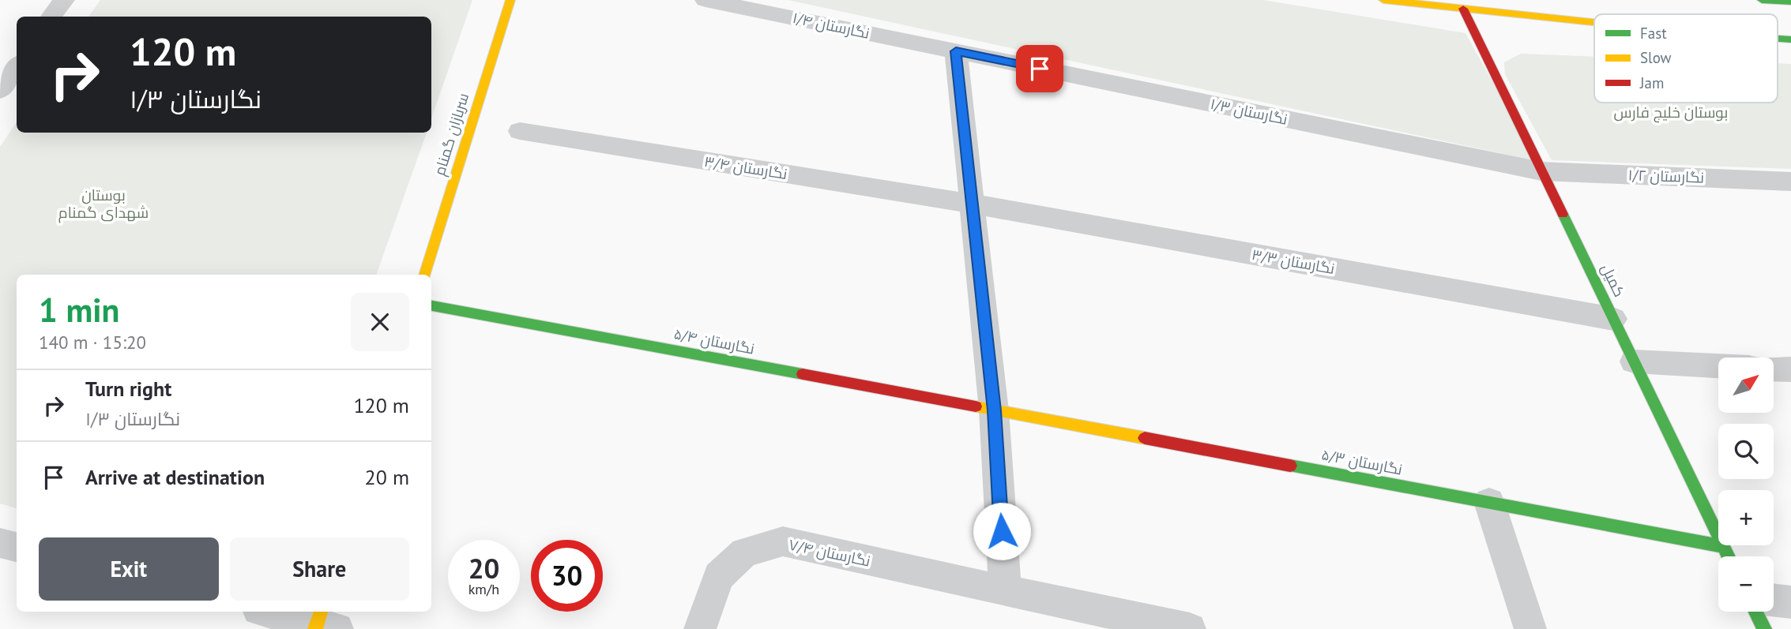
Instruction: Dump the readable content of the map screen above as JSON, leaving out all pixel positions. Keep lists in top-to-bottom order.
{
  "streets": {
    "street": [
      "نگارستان ۱/۴",
      "نگارستان ۱/۳",
      "سربازان گمنام",
      "نگارستان ۳/۴",
      "نگارستان ۱/۲",
      "نگارستان ۳/۳",
      "کمیل",
      "نگارستان ۵/۴",
      "نگارستان ۵/۳",
      "نگارستان ۷/۴"
    ]
  },
  "crossings": [
    ["نگارستان ۱/۴", "نگارستان ۱/۳"],
    ["نگارستان ۱/۳", "نگارستان ۱/۲"],
    ["نگارستان ۱/۳", "کمیل"],
    ["نگارستان ۳/۴", "نگارستان ۳/۳"],
    ["نگارستان ۱/۲", "کمیل"],
    ["نگارستان ۳/۳", "کمیل"],
    ["کمیل", "نگارستان ۵/۳"],
    ["نگارستان ۵/۴", "نگارستان ۵/۳"]
  ],
  "parks": ["بوستان خلیج فارس", "بوستان شهدای گمنام"],
  "legend": ["Fast", "Slow", "Jam"],
  "north": "top right",
  "page": {
    "turn": ["120 m", "نگارستان ۱/۳"],
    "heading": ["1 min", "140 m · 15:20"],
    "map_buttons": ["+", "−"],
    "list": [
      {
        "name": "Turn right",
        "note": "نگارستان ۱/۳",
        "value": "120 m"
      },
      {
        "name": "Arrive at destination",
        "value": "20 m"
      }
    ],
    "buttons": ["Exit", "Share"],
    "speed": "20 km/h",
    "limit": "30"
  }
}
